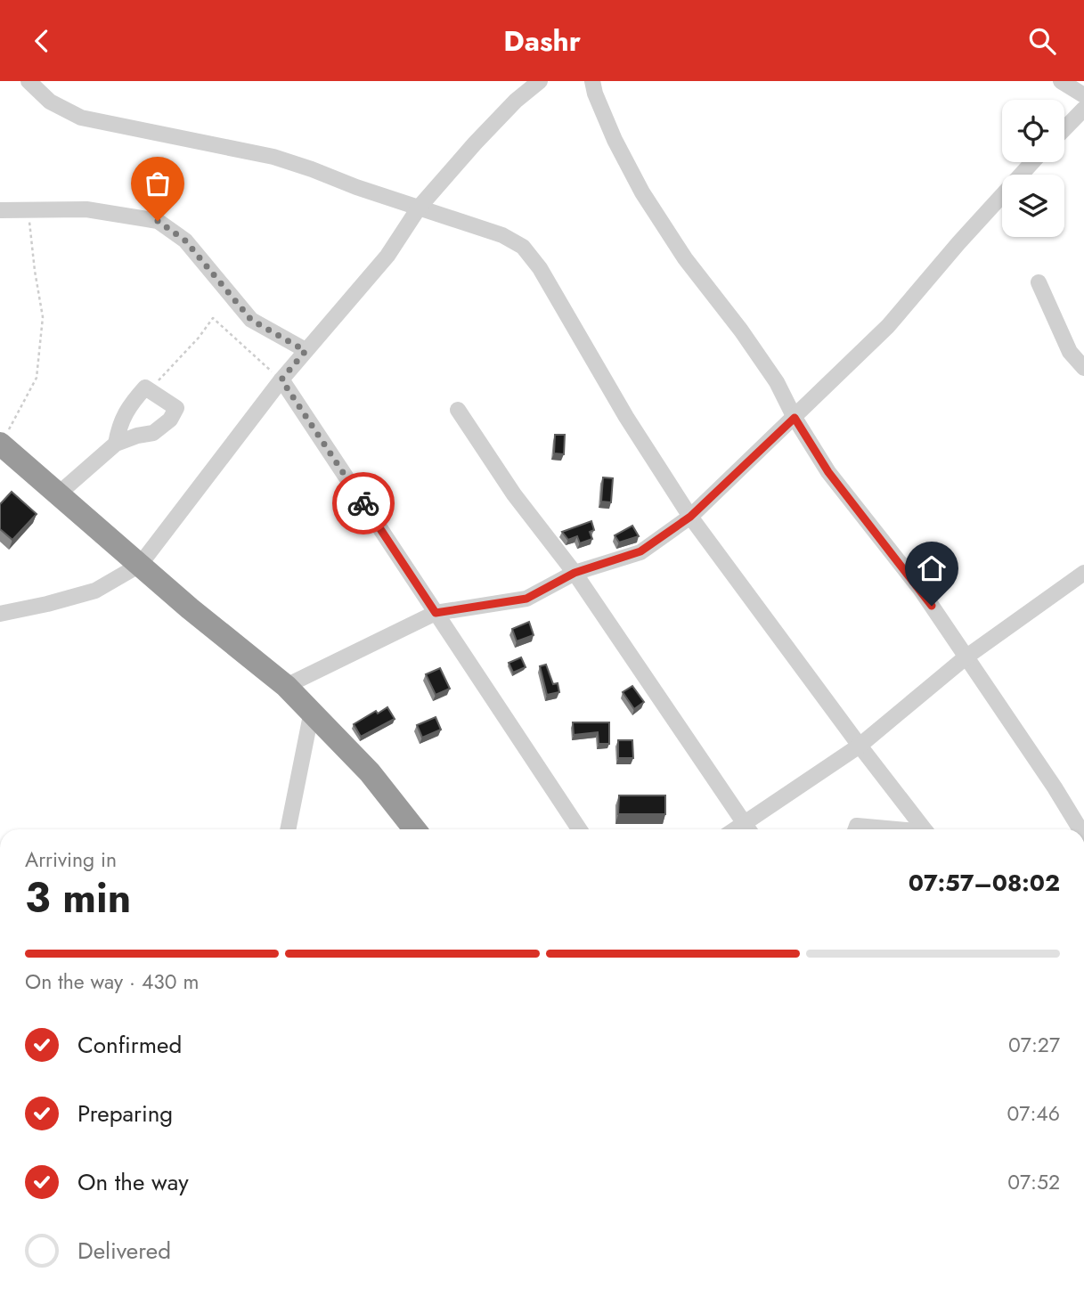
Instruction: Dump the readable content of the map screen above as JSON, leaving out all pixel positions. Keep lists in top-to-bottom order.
{
  "page": {
    "header": "Dashr",
    "heading": ["3 min", "Arriving in", "07:57–08:02"],
    "bar": "On the way · 430 m",
    "list": [
      ["Confirmed", "07:27"],
      ["Preparing", "07:46"],
      ["On the way", "07:52"],
      "Delivered"
    ]
  }
}
